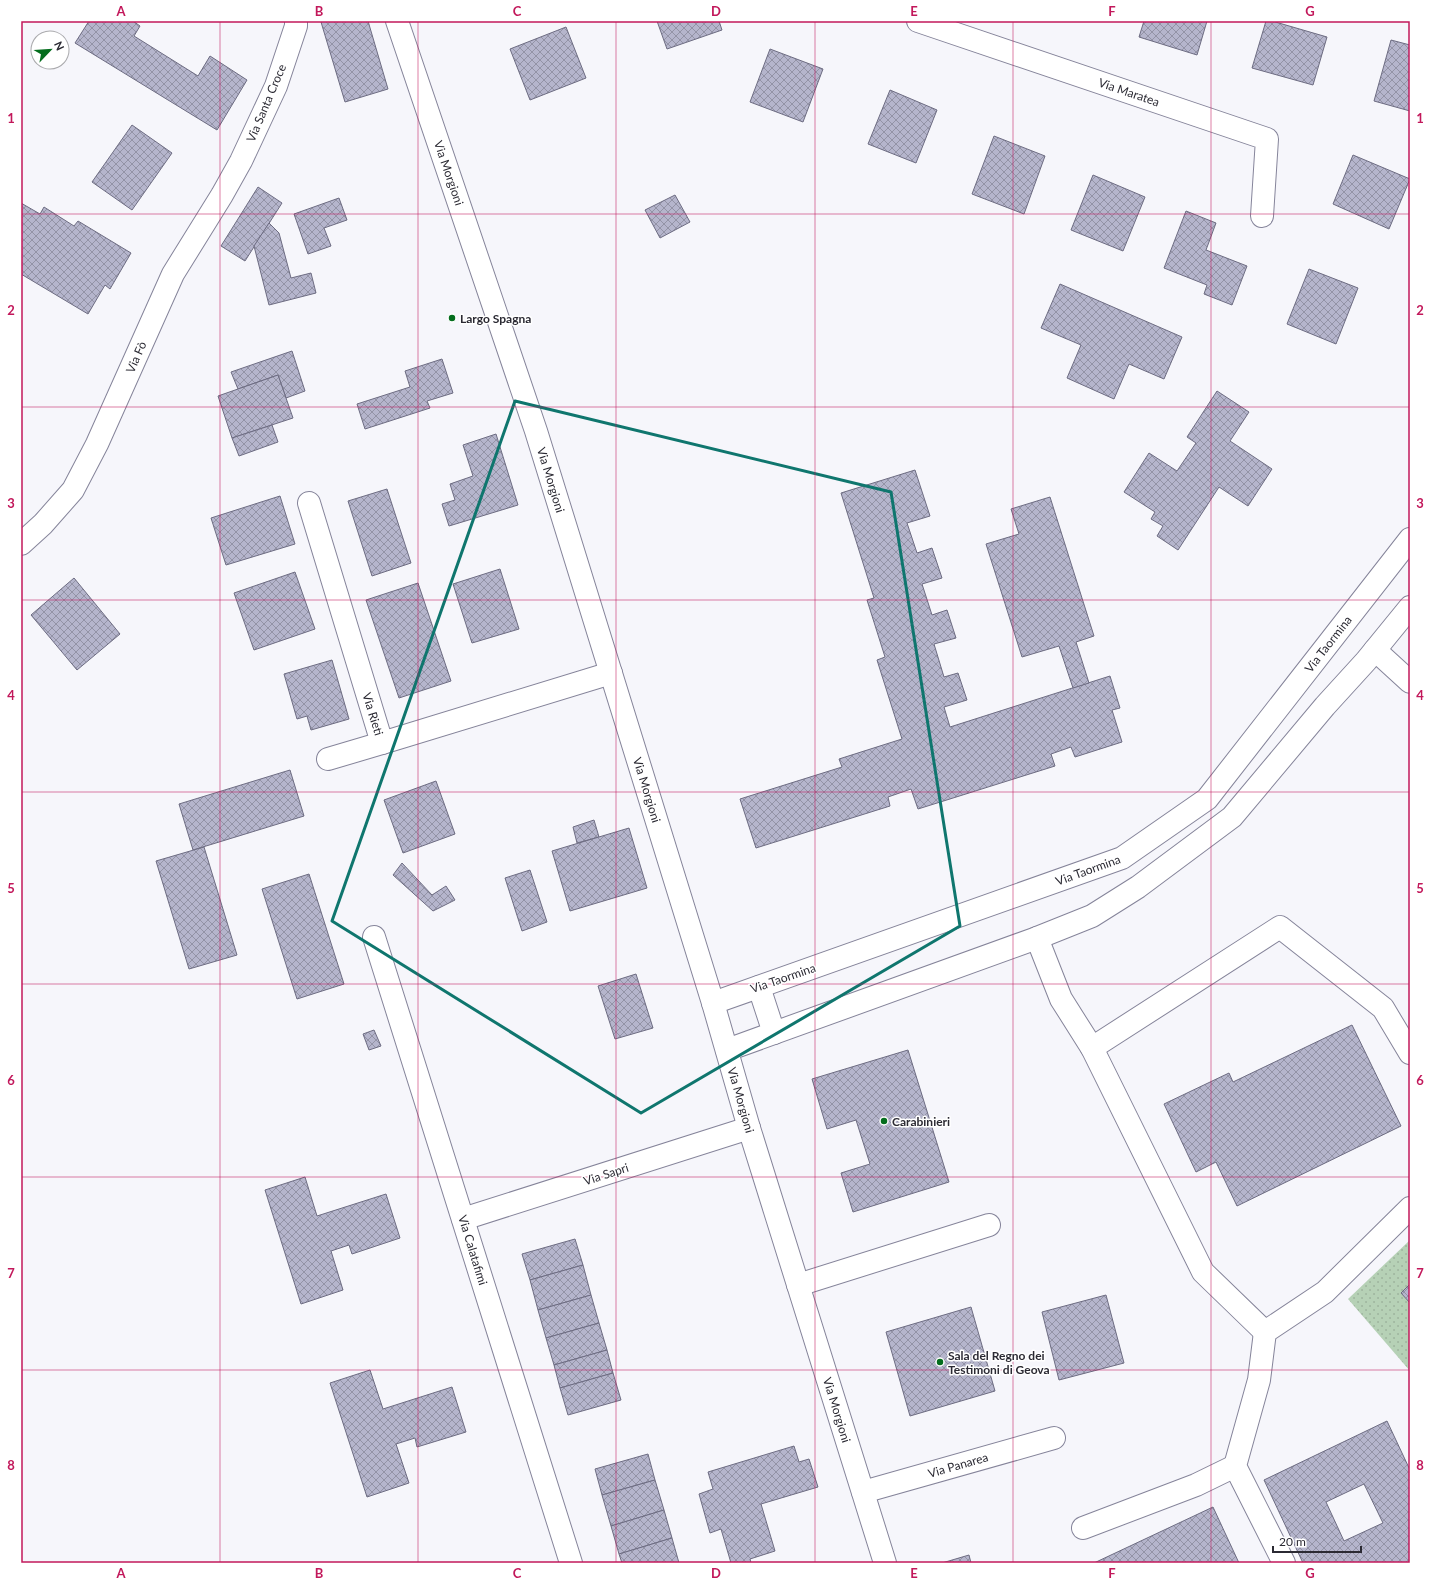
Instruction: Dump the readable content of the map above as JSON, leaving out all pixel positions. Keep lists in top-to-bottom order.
{
  "streets": {
    "street": [
      "Via Maratea",
      "Via Santa Croce",
      "Via Morgioni",
      "Via Fò",
      "Via Taormina",
      "Via Rieti",
      "Via Sapri",
      "Via Calatafimi",
      "Via Panarea"
    ]
  },
  "crossings": [
    ["Via Santa Croce", "Via Fò"],
    ["Via Morgioni", "Via Taormina"],
    ["Via Morgioni", "Via Rieti"],
    ["Via Morgioni", "Via Sapri"],
    ["Via Morgioni", "Via Panarea"],
    ["Via Sapri", "Via Calatafimi"]
  ],
  "places": ["Largo Spagna", "Carabinieri", "Sala del Regno dei Testimoni di Geova"],
  "scale_bar": "20 m",
  "north": "top right",
  "grid": {
    "columns": [
      "A",
      "B",
      "C",
      "D",
      "E",
      "F",
      "G"
    ],
    "rows": [
      "1",
      "2",
      "3",
      "4",
      "5",
      "6",
      "7",
      "8"
    ]
  }
}
